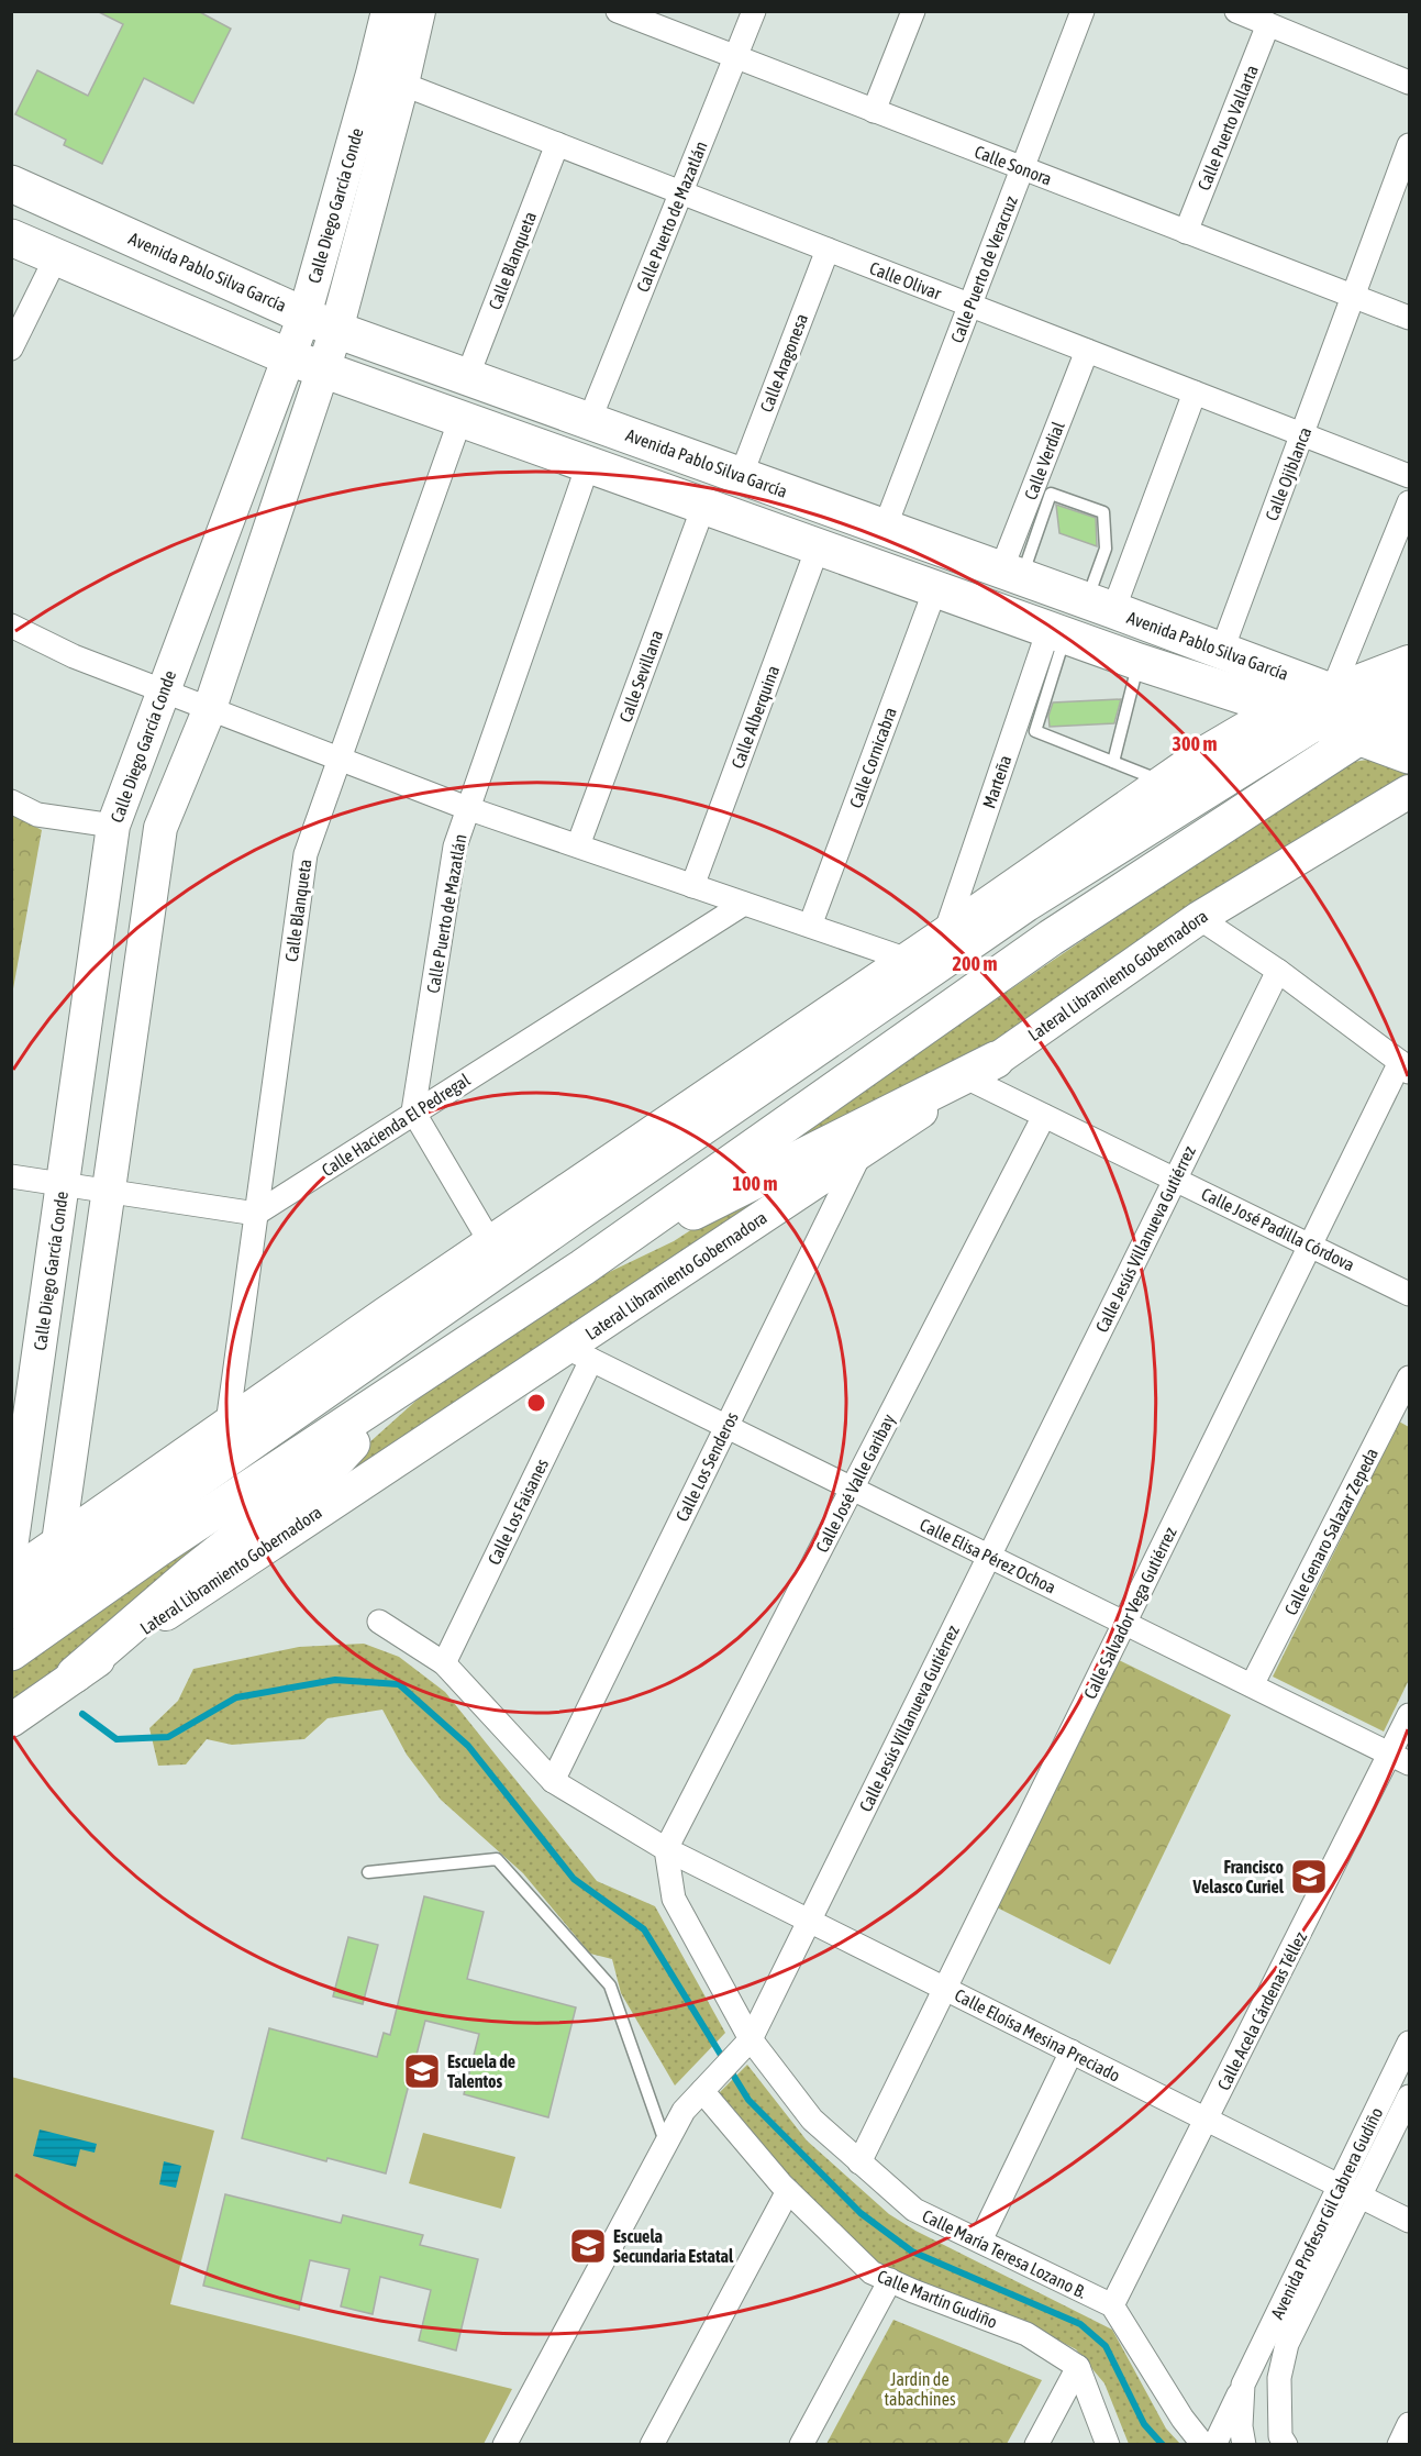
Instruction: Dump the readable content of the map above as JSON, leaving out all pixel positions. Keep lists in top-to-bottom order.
{
  "streets": {
    "main road": ["Avenida Pablo Silva García"],
    "street": [
      "Calle Puerto Vallarta",
      "Calle Sonora",
      "Calle Diego García Conde",
      "Calle Puerto de Mazatlán",
      "Calle Blanqueta",
      "Calle Puerto de Veracruz",
      "Calle Olivar",
      "Calle Aragonesa",
      "Calle Verdial",
      "Calle Ojiblanca",
      "Calle Sevillana",
      "Calle Alberquina",
      "Calle Cornicabra",
      "Marteña",
      "Lateral Libramiento Gobernadora",
      "Calle Hacienda El Pedregal",
      "Calle José Padilla Córdova",
      "Calle Jesús Villanueva Gutiérrez",
      "Calle Los Senderos",
      "Calle José Valle Garibay",
      "Calle Los Faisanes",
      "Calle Genaro Salazar Zepeda",
      "Calle Elisa Pérez Ochoa",
      "Calle Salvador Vega Gutiérrez",
      "Calle Acela Cárdenas Téllez",
      "Calle Eloísa Mesina Preciado",
      "Avenida Profesor Gil Cabrera Gudiño",
      "Calle María Teresa Lozano B.",
      "Calle Martín Gudiño"
    ]
  },
  "crossings": [
    ["Calle Puerto Vallarta", "Calle Sonora"],
    ["Calle Sonora", "Calle Puerto de Mazatlán"],
    ["Calle Sonora", "Calle Puerto de Veracruz"],
    ["Calle Sonora", "Calle Ojiblanca"],
    ["Calle Diego García Conde", "Avenida Pablo Silva García"],
    ["Calle Diego García Conde", "Calle Olivar"],
    ["Calle Puerto de Mazatlán", "Avenida Pablo Silva García"],
    ["Calle Puerto de Mazatlán", "Calle Olivar"],
    ["Calle Puerto de Mazatlán", "Calle Hacienda El Pedregal"],
    ["Calle Blanqueta", "Avenida Pablo Silva García"],
    ["Calle Blanqueta", "Calle Olivar"],
    ["Calle Blanqueta", "Calle Hacienda El Pedregal"],
    ["Calle Puerto de Veracruz", "Avenida Pablo Silva García"],
    ["Calle Puerto de Veracruz", "Calle Olivar"],
    ["Avenida Pablo Silva García", "Calle Aragonesa"],
    ["Avenida Pablo Silva García", "Calle Verdial"],
    ["Avenida Pablo Silva García", "Calle Ojiblanca"],
    ["Avenida Pablo Silva García", "Calle Sevillana"],
    ["Avenida Pablo Silva García", "Calle Alberquina"],
    ["Avenida Pablo Silva García", "Calle Cornicabra"],
    ["Avenida Pablo Silva García", "Marteña"],
    ["Calle Olivar", "Calle Aragonesa"],
    ["Calle Olivar", "Calle Verdial"],
    ["Calle Olivar", "Calle Ojiblanca"],
    ["Lateral Libramiento Gobernadora", "Calle José Padilla Córdova"],
    ["Lateral Libramiento Gobernadora", "Calle Los Senderos"],
    ["Lateral Libramiento Gobernadora", "Calle Los Faisanes"],
    ["Lateral Libramiento Gobernadora", "Calle Elisa Pérez Ochoa"],
    ["Calle José Padilla Córdova", "Calle Jesús Villanueva Gutiérrez"],
    ["Calle José Padilla Córdova", "Calle José Valle Garibay"],
    ["Calle José Padilla Córdova", "Calle Salvador Vega Gutiérrez"],
    ["Calle Jesús Villanueva Gutiérrez", "Calle Elisa Pérez Ochoa"],
    ["Calle Jesús Villanueva Gutiérrez", "Calle Eloísa Mesina Preciado"],
    ["Calle Jesús Villanueva Gutiérrez", "Calle María Teresa Lozano B."],
    ["Calle Jesús Villanueva Gutiérrez", "Calle Martín Gudiño"],
    ["Calle Los Senderos", "Calle Elisa Pérez Ochoa"],
    ["Calle José Valle Garibay", "Calle Elisa Pérez Ochoa"],
    ["Calle José Valle Garibay", "Calle Eloísa Mesina Preciado"],
    ["Calle José Valle Garibay", "Calle María Teresa Lozano B."],
    ["Calle Los Faisanes", "Calle Elisa Pérez Ochoa"],
    ["Calle Genaro Salazar Zepeda", "Calle Elisa Pérez Ochoa"],
    ["Calle Elisa Pérez Ochoa", "Calle Salvador Vega Gutiérrez"],
    ["Calle Elisa Pérez Ochoa", "Calle Acela Cárdenas Téllez"],
    ["Calle Salvador Vega Gutiérrez", "Calle Eloísa Mesina Preciado"],
    ["Calle Salvador Vega Gutiérrez", "Calle María Teresa Lozano B."],
    ["Calle Acela Cárdenas Téllez", "Calle Eloísa Mesina Preciado"],
    ["Calle Acela Cárdenas Téllez", "Calle María Teresa Lozano B."],
    ["Calle Eloísa Mesina Preciado", "Avenida Profesor Gil Cabrera Gudiño"],
    ["Calle Eloísa Mesina Preciado", "Calle María Teresa Lozano B."]
  ],
  "parks": ["Jardin de tabachines"],
  "places": {
    "school or university": ["Francisco Velasco Curiel", "Escuela de Talentos", "Escuela Secundaria Estatal"]
  },
  "rings": ["300 m", "200 m", "100 m"]
}
